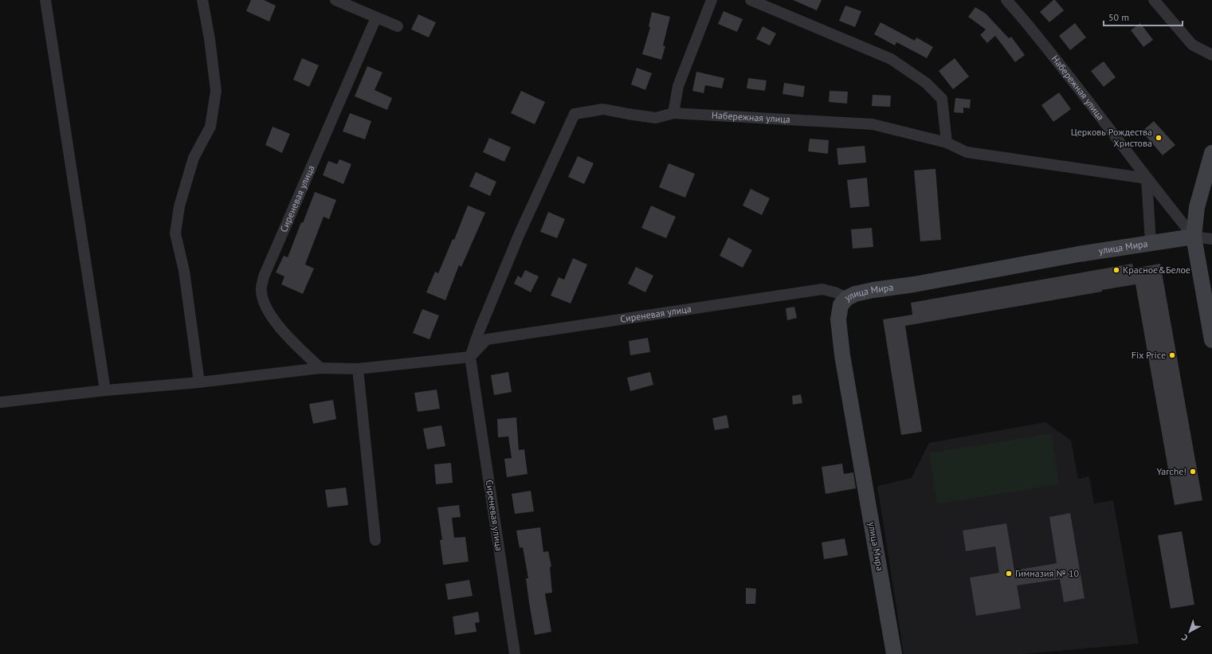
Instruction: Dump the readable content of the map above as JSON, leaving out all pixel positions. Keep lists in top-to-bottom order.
{
  "streets": {
    "street": ["Набережная улица", "Сиреневая улица", "улица Мира"]
  },
  "crossings": [
    ["Набережная улица", "Сиреневая улица"],
    ["Набережная улица", "улица Мира"],
    ["Сиреневая улица", "улица Мира"]
  ],
  "places": [
    "Церковь Рождества Христова",
    "Красное&Белое",
    "Fix Price",
    "Yarche!",
    "Гимназия № 10"
  ],
  "scale_bar": "50 m",
  "north": "bottom left"
}
